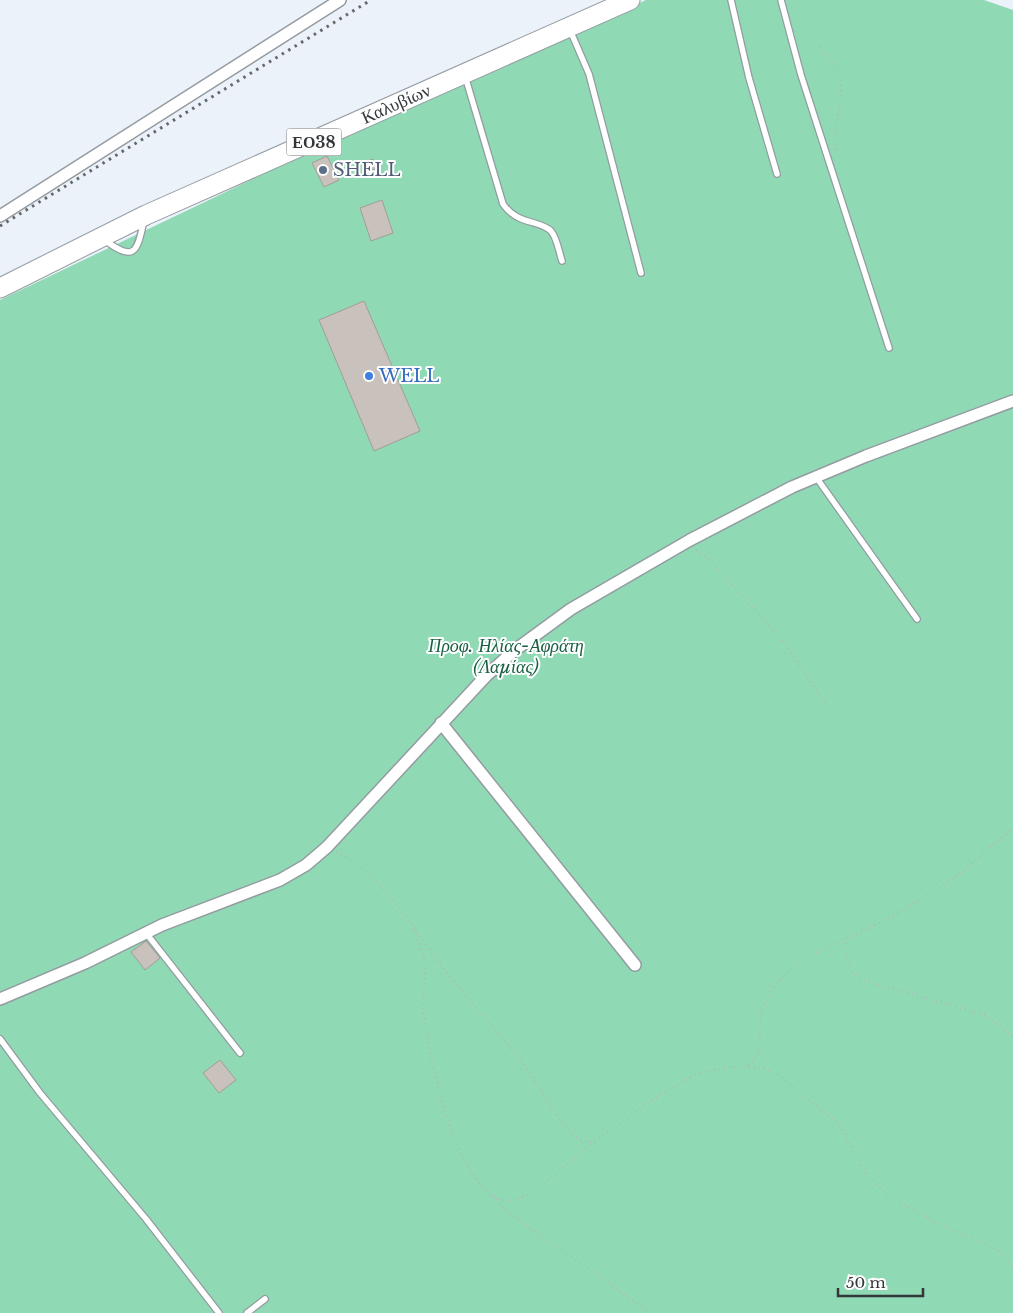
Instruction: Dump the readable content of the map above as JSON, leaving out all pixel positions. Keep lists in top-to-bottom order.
{
  "streets": {
    "main road": ["Καλυβίων", "ΕΟ38"]
  },
  "parks": ["Προφ. Ηλίας-Αφράτη (Λαμίας)"],
  "places": ["SHELL", "WELL"],
  "scale_bar": "50 m"
}
